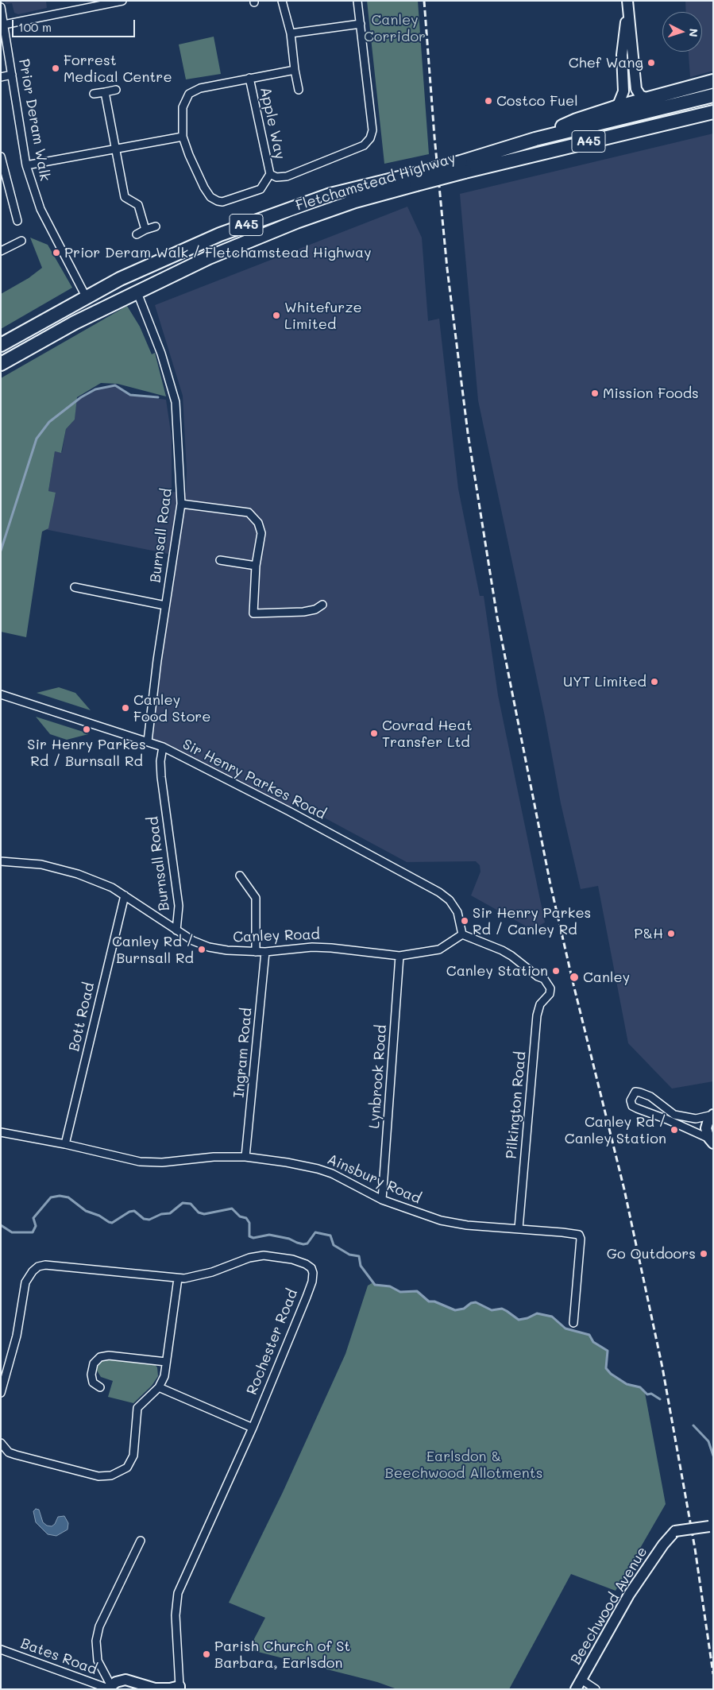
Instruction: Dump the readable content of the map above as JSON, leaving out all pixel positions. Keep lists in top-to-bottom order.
{
  "streets": {
    "highway": ["A45", "Fletchamstead Highway"],
    "street": [
      "Prior Deram Walk",
      "Apple Way",
      "Burnsall Road",
      "Sir Henry Parkes Road",
      "Canley Road",
      "Bott Road",
      "Ingram Road",
      "Lynbrook Road",
      "Pilkington Road",
      "Ainsbury Road",
      "Rochester Road",
      "Beechwood Avenue",
      "Bates Road"
    ]
  },
  "crossings": [
    ["Prior Deram Walk", "Fletchamstead Highway"],
    ["Fletchamstead Highway", "Burnsall Road"],
    ["Burnsall Road", "Sir Henry Parkes Road"],
    ["Burnsall Road", "Canley Road"],
    ["Sir Henry Parkes Road", "Canley Road"],
    ["Sir Henry Parkes Road", "Pilkington Road"],
    ["Canley Road", "Bott Road"],
    ["Canley Road", "Ingram Road"],
    ["Canley Road", "Lynbrook Road"],
    ["Canley Road", "Pilkington Road"],
    ["Bott Road", "Ainsbury Road"],
    ["Ingram Road", "Ainsbury Road"],
    ["Lynbrook Road", "Ainsbury Road"],
    ["Pilkington Road", "Ainsbury Road"]
  ],
  "parks": ["Canley Corridor", "Earlsdon & Beechwood Allotments"],
  "places": [
    "Chef Wang",
    "Forrest Medical Centre",
    "Costco Fuel",
    "Prior Deram Walk / Fletchamstead Highway",
    "Whitefurze Limited",
    "Mission Foods",
    "UYT Limited",
    "Canley Food Store",
    "Sir Henry Parkes Rd / Burnsall Rd",
    "Covrad Heat Transfer Ltd",
    "Sir Henry Parkes Rd / Canley Rd",
    "P&H",
    "Canley Rd / Burnsall Rd",
    "Canley Station",
    "Canley",
    "Canley Rd / Canley Station",
    "Go Outdoors",
    "Parish Church of St Barbara, Earlsdon"
  ],
  "scale_bar": "100 m",
  "north": "right"
}
